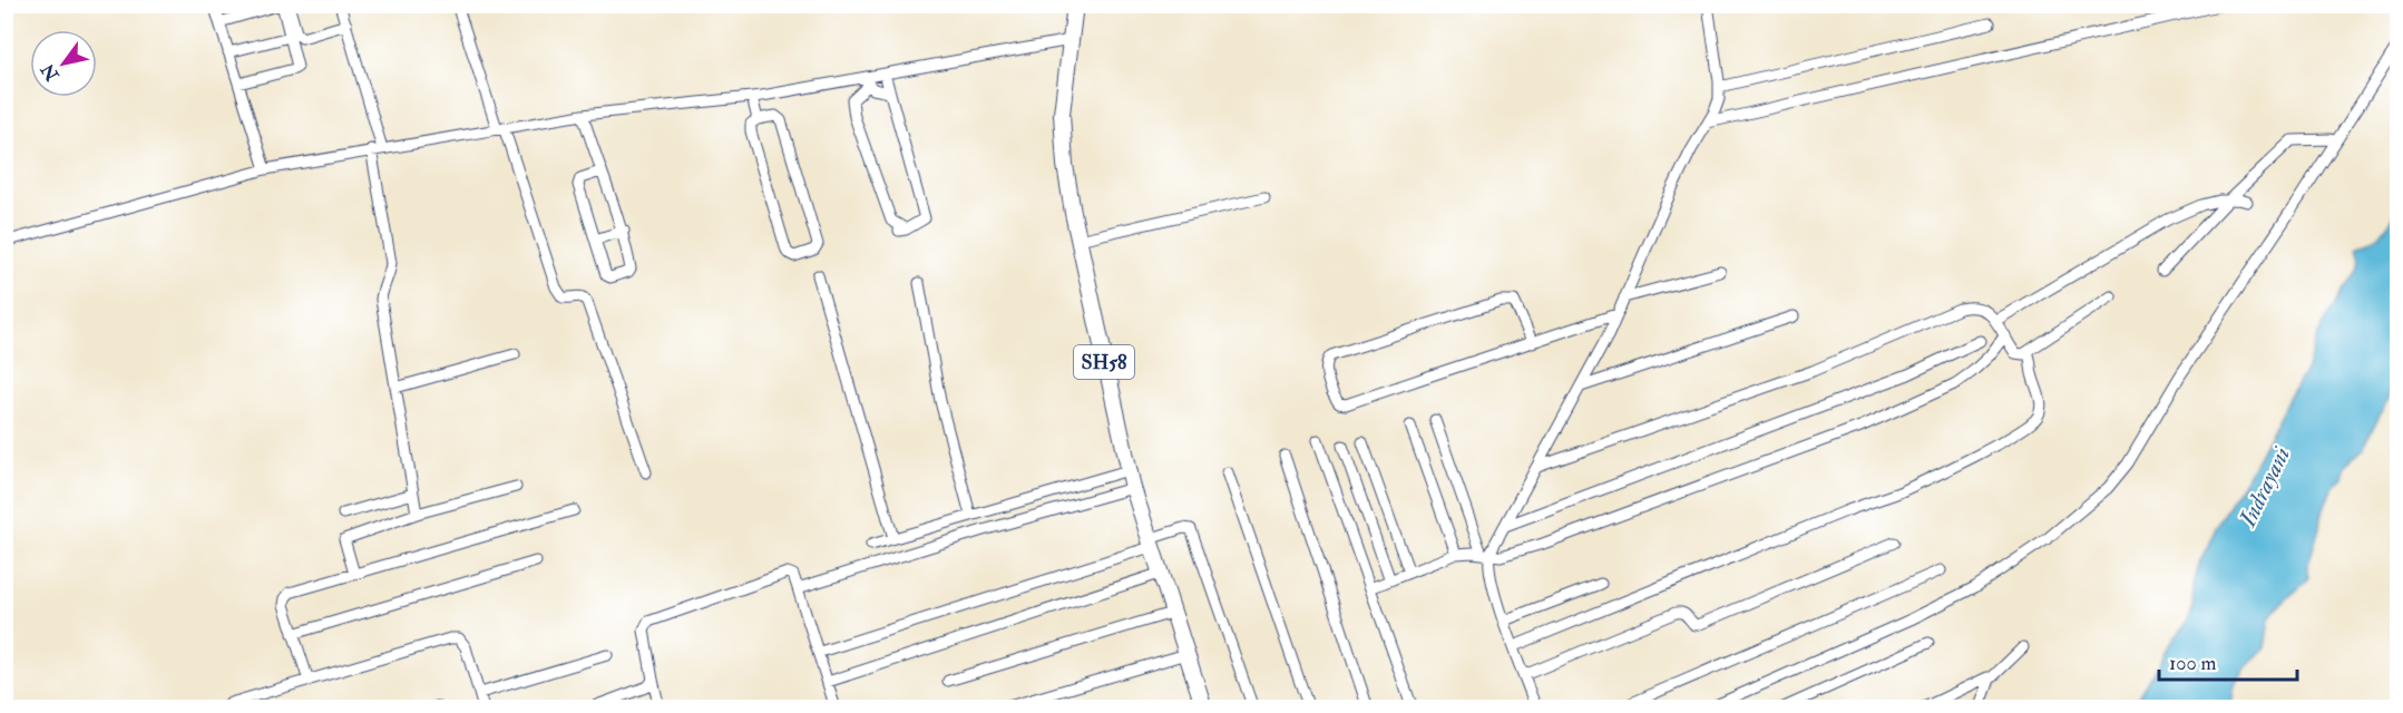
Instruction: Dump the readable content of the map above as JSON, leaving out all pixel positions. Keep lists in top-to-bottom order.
{
  "streets": {
    "main road": ["SH58"]
  },
  "water": ["Indrayani"],
  "scale_bar": "100 m",
  "north": "bottom left"
}
